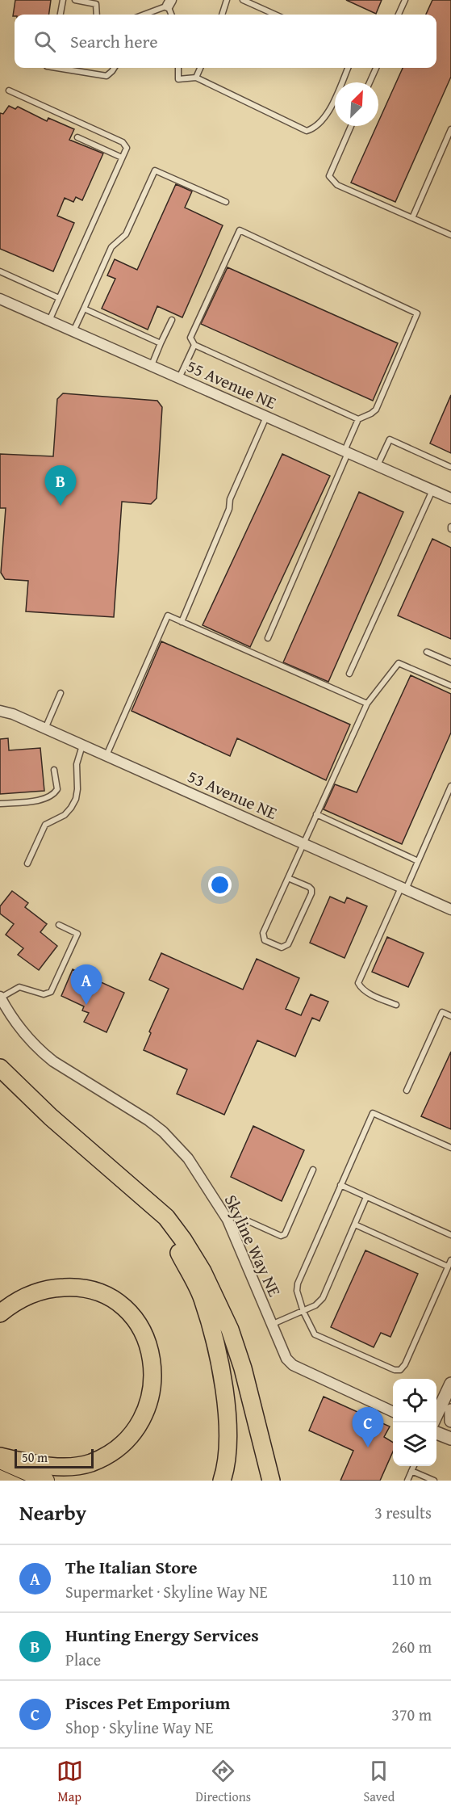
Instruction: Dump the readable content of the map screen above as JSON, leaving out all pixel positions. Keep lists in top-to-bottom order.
{
  "streets": {
    "street": ["55 Avenue NE", "53 Avenue NE", "Skyline Way NE"]
  },
  "scale_bar": "50 m",
  "north": "top right",
  "page": {
    "search": "Search here",
    "pins": ["B", "A", "C"],
    "scale": "50 m",
    "heading": ["Nearby", "3 results"],
    "list": [
      {
        "mark": "A",
        "name": "The Italian Store",
        "note": "Supermarket · Skyline Way NE",
        "value": "110 m"
      },
      {
        "mark": "B",
        "name": "Hunting Energy Services",
        "note": "Place",
        "value": "260 m"
      },
      {
        "mark": "C",
        "name": "Pisces Pet Emporium",
        "note": "Shop · Skyline Way NE",
        "value": "370 m"
      }
    ],
    "nav": ["Map", "Directions", "Saved"]
  }
}
